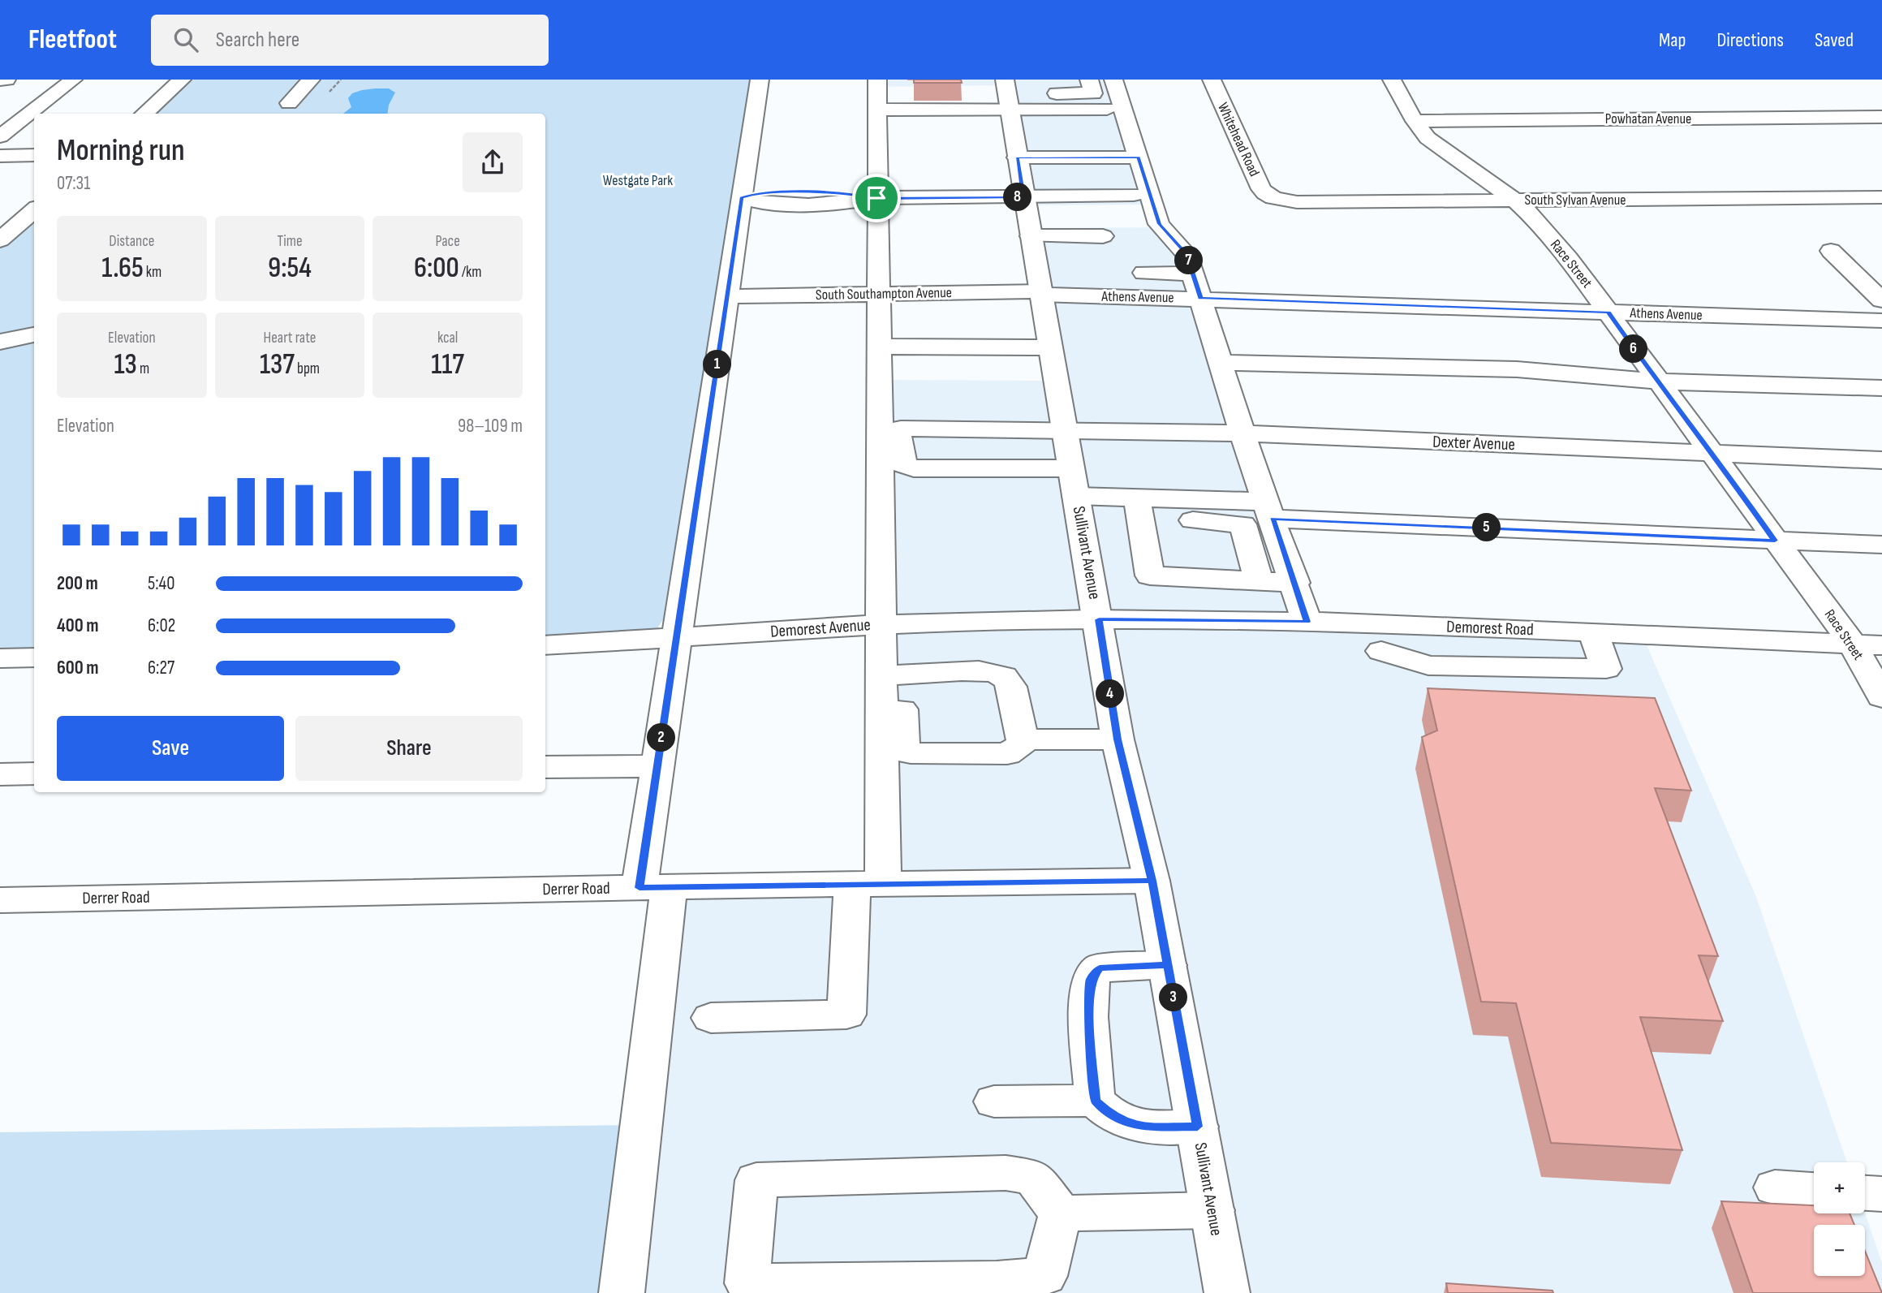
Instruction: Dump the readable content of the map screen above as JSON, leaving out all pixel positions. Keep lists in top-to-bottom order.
{
  "streets": {
    "street": [
      "Powhatan Avenue",
      "Whitehead Road",
      "South Sylvan Avenue",
      "Race Street",
      "South Southampton Avenue",
      "Athens Avenue",
      "Dexter Avenue",
      "Sullivant Avenue",
      "Demorest Avenue",
      "Demorest Road",
      "Derrer Road"
    ]
  },
  "crossings": [
    ["Powhatan Avenue", "Race Street"],
    ["Whitehead Road", "South Sylvan Avenue"],
    ["South Sylvan Avenue", "Race Street"],
    ["Race Street", "Athens Avenue"],
    ["Race Street", "Dexter Avenue"],
    ["Race Street", "Demorest Road"],
    ["South Southampton Avenue", "Athens Avenue"],
    ["South Southampton Avenue", "Sullivant Avenue"],
    ["Athens Avenue", "Sullivant Avenue"],
    ["Dexter Avenue", "Sullivant Avenue"],
    ["Sullivant Avenue", "Demorest Avenue"],
    ["Sullivant Avenue", "Demorest Road"],
    ["Sullivant Avenue", "Derrer Road"],
    ["Demorest Avenue", "Demorest Road"]
  ],
  "parks": ["Westgate Park"],
  "page": {
    "header": "Fleetfoot",
    "search": "Search here",
    "nav": ["Map", "Directions", "Saved"],
    "heading": ["Morning run", "07:31"],
    "pins": [
      "8",
      "7",
      "6",
      "1",
      "5",
      "4",
      "2",
      "3"
    ],
    "stats": [
      ["Distance", "1.65 km"],
      ["Time", "9:54"],
      ["Pace", "6:00 /km"],
      ["Elevation", "13 m"],
      ["Heart rate", "137 bpm"],
      ["kcal", "117"]
    ],
    "chart": ["Elevation", "98–109 m"],
    "list": [
      {
        "name": "200 m",
        "note": "5:40"
      },
      {
        "name": "400 m",
        "note": "6:02"
      },
      {
        "name": "600 m",
        "note": "6:27"
      }
    ],
    "buttons": ["Save", "Share"],
    "map_buttons": ["+", "−"]
  }
}
